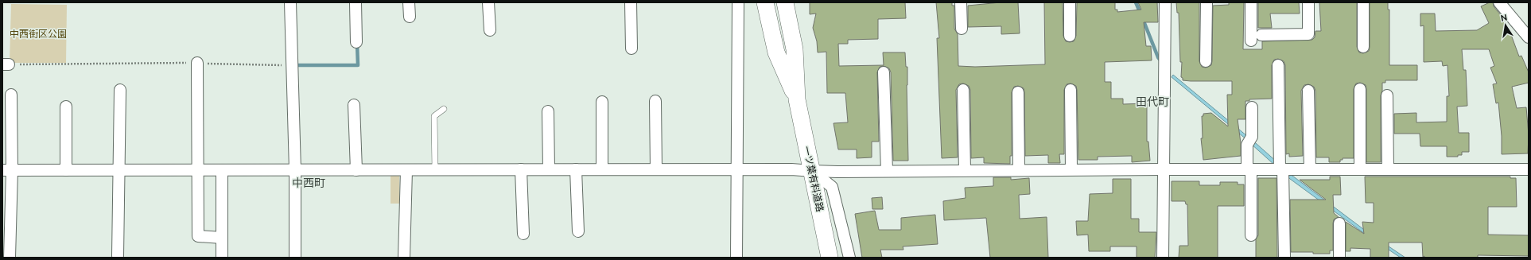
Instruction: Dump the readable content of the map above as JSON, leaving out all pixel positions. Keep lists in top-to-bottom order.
{
  "streets": {
    "main road": ["一ツ葉有料道路"]
  },
  "districts": ["田代町", "中西町"],
  "parks": ["中西街区公園"],
  "north": "top"
}
